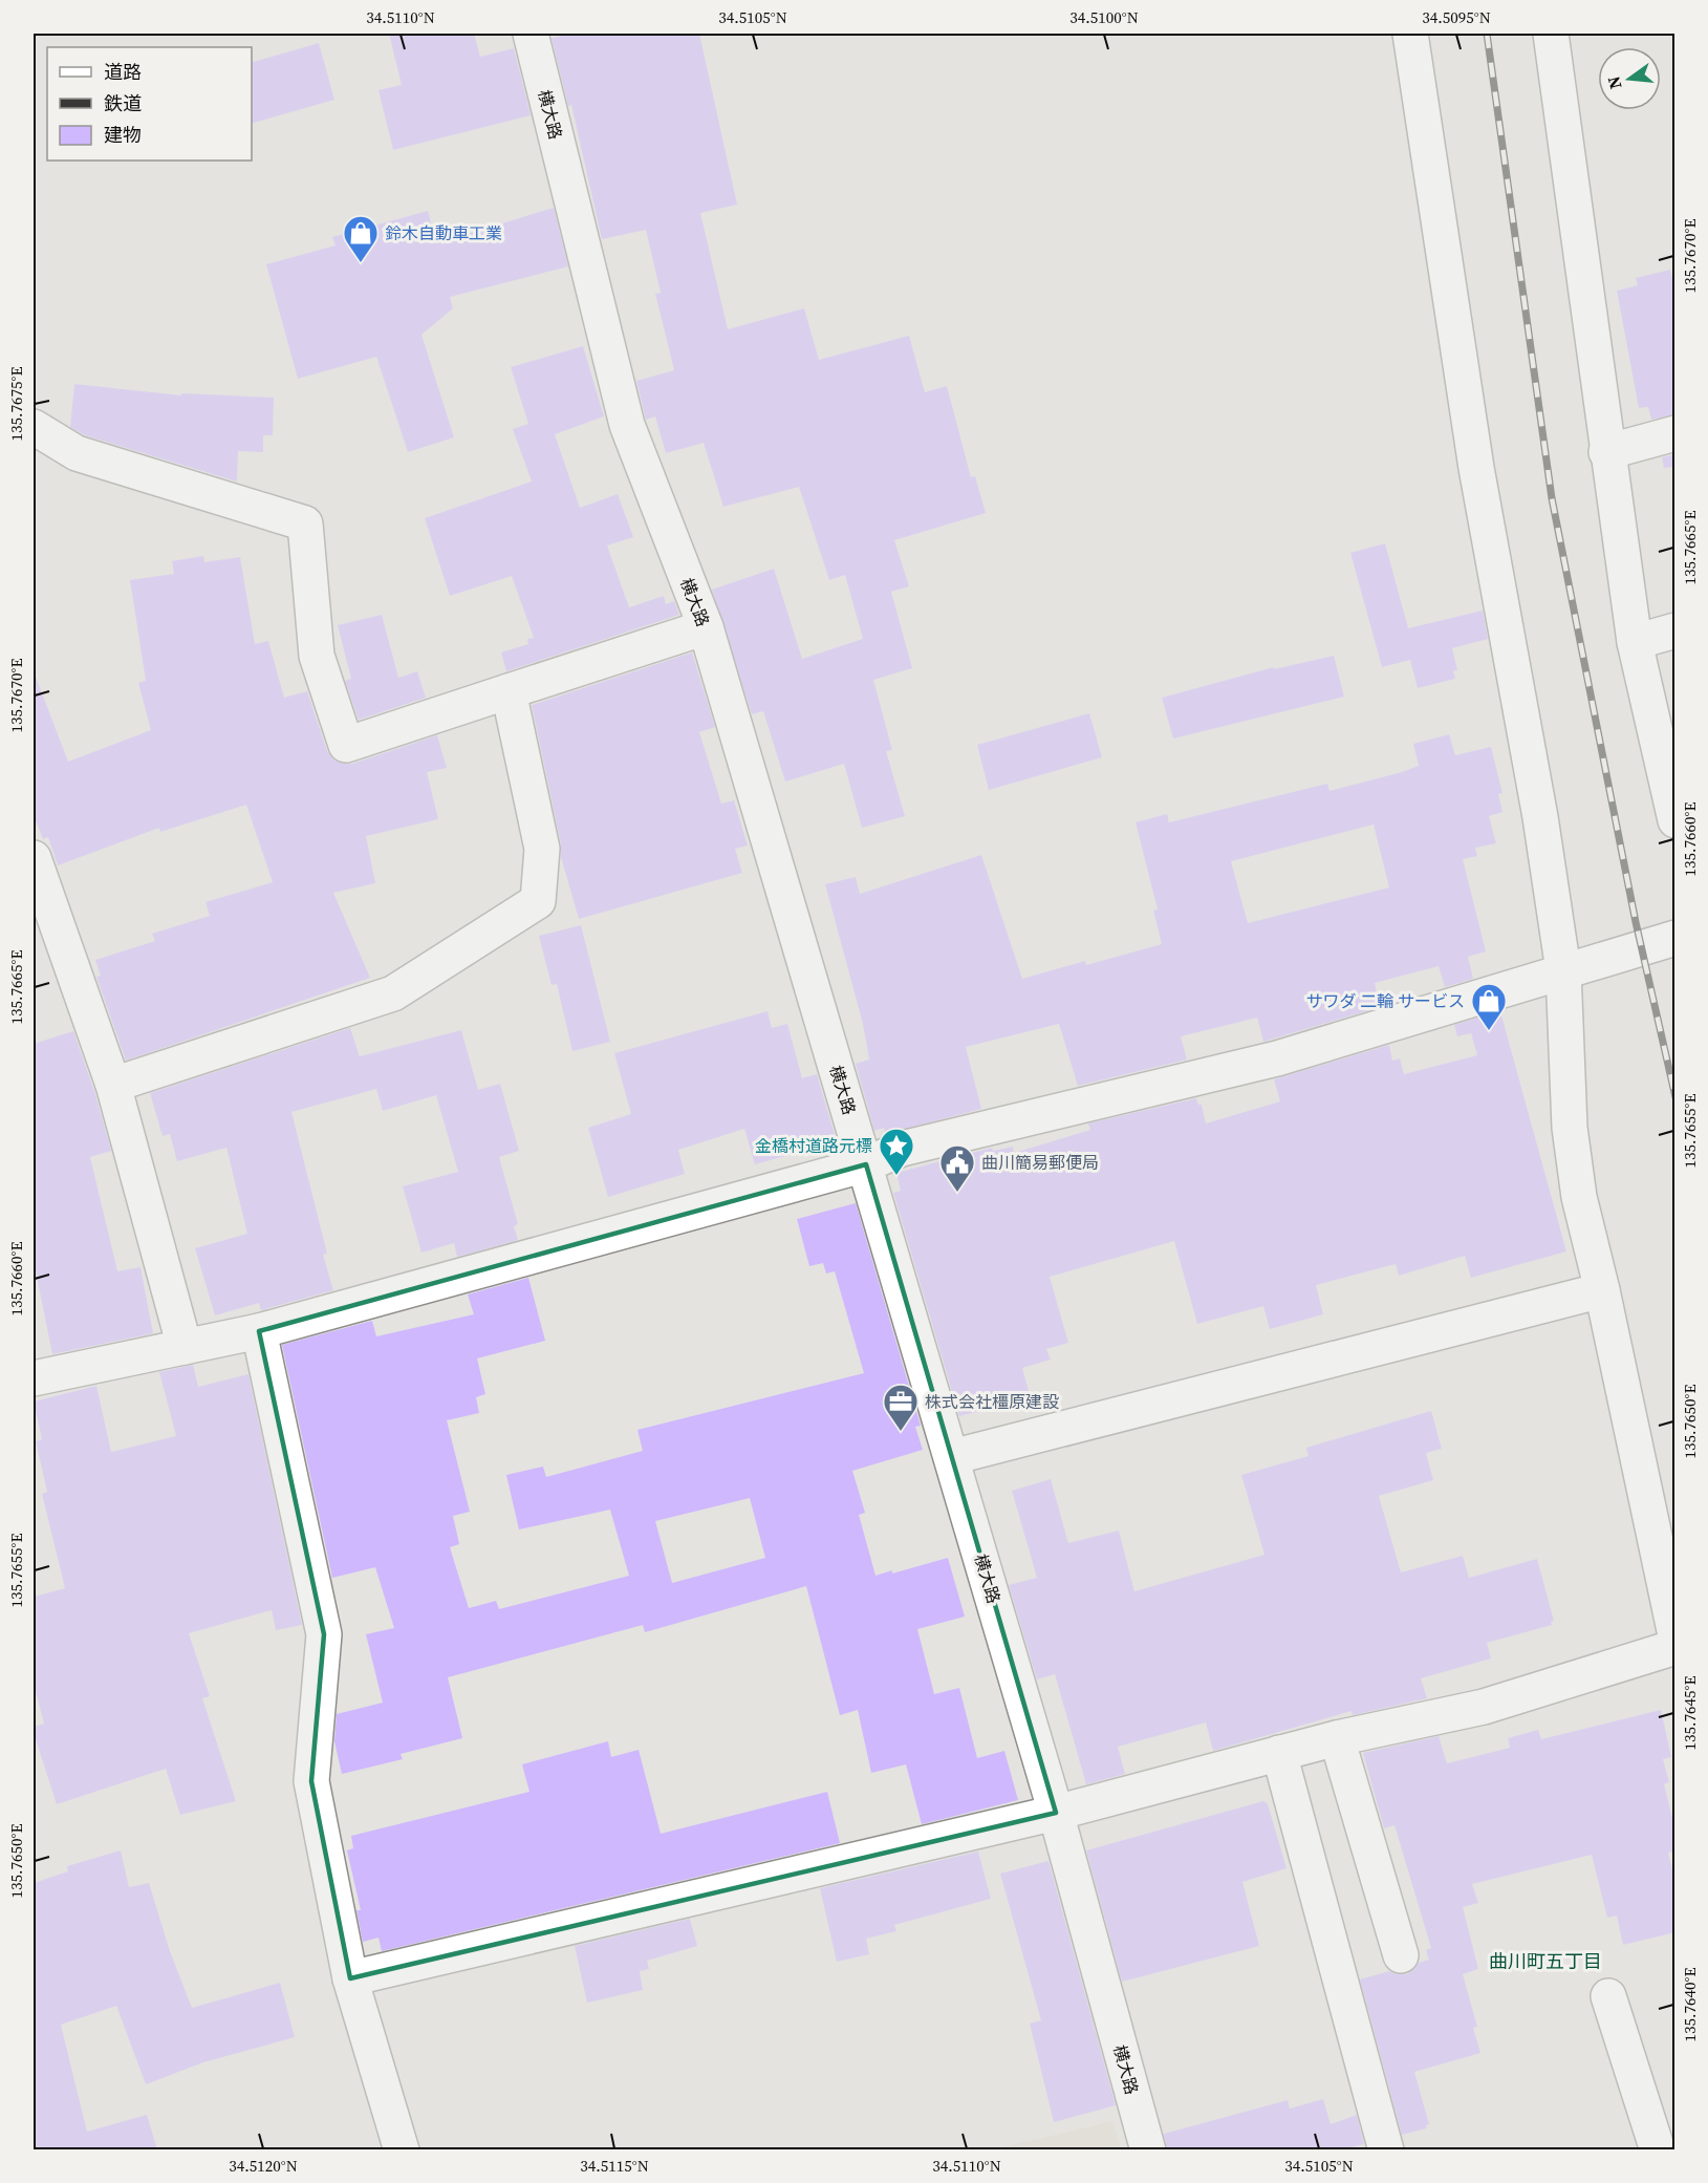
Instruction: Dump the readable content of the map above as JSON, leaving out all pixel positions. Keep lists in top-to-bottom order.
{
  "streets": {
    "street": ["横大路"]
  },
  "districts": ["曲川町五丁目"],
  "places": {
    "shop": ["鈴木自動車工業", "サワダ 二輪 サービス"],
    "place": ["金橋村道路元標"],
    "public building": ["曲川簡易郵便局"],
    "office": ["株式会社橿原建設"]
  },
  "legend": ["道路", "鉄道", "建物"],
  "north": "left",
  "coordinates": [
    "34.5110°N",
    "34.5105°N",
    "34.5100°N",
    "34.5095°N",
    "135.7670°E",
    "135.7675°E",
    "135.7665°E",
    "135.7660°E",
    "135.7655°E",
    "135.7650°E",
    "135.7645°E",
    "135.7640°E",
    "34.5120°N",
    "34.5115°N"
  ]
}
